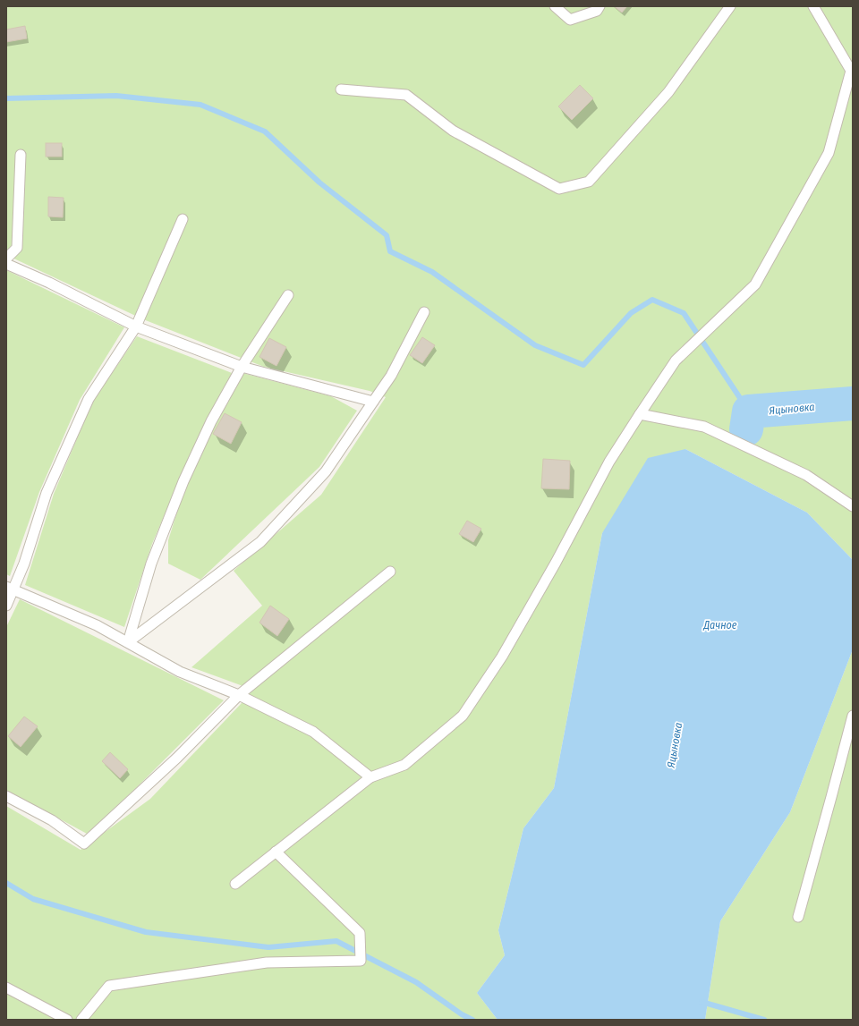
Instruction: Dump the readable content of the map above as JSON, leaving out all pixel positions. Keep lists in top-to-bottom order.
{
  "water": ["Яцыновка", "Дачное"]
}
